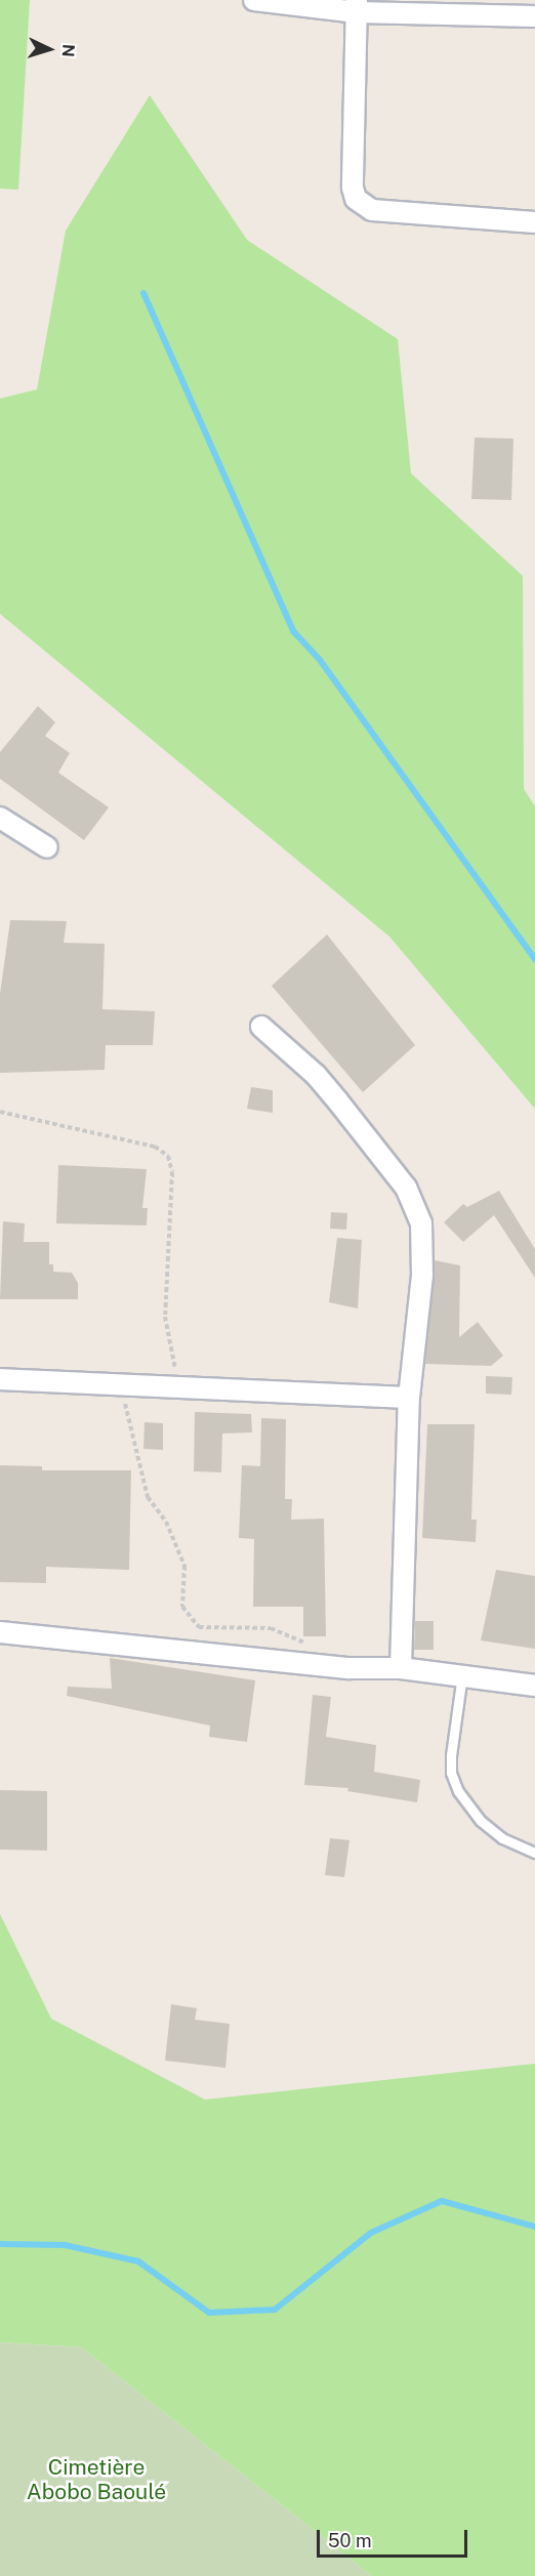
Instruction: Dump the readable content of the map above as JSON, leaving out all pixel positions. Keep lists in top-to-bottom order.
{
  "parks": ["Cimetière Abobo Baoulé"],
  "scale_bar": "50 m",
  "north": "right"
}
